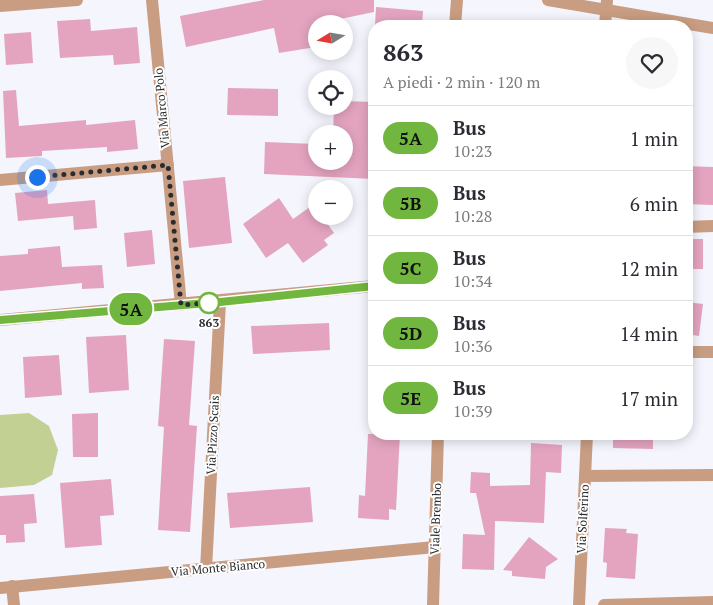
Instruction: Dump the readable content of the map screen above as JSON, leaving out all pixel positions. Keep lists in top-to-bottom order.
{
  "streets": {
    "street": [
      "Via Marco Polo",
      "Via Pizzo Scais",
      "Viale Brembo",
      "Via Solferino",
      "Via Monte Bianco"
    ]
  },
  "crossings": [
    ["Via Pizzo Scais", "Via Monte Bianco"],
    ["Viale Brembo", "Via Monte Bianco"]
  ],
  "places": ["863"],
  "lines": ["bus line 5A"],
  "north": "left",
  "page": {
    "on_map": "5A",
    "map_buttons": ["+", "−"],
    "heading": ["863", "A piedi · 2 min · 120 m"],
    "list": [
      {
        "mark": "5A",
        "name": "Bus",
        "note": "10:23",
        "value": "1 min"
      },
      {
        "mark": "5B",
        "name": "Bus",
        "note": "10:28",
        "value": "6 min"
      },
      {
        "mark": "5C",
        "name": "Bus",
        "note": "10:34",
        "value": "12 min"
      },
      {
        "mark": "5D",
        "name": "Bus",
        "note": "10:36",
        "value": "14 min"
      },
      {
        "mark": "5E",
        "name": "Bus",
        "note": "10:39",
        "value": "17 min"
      }
    ]
  }
}
